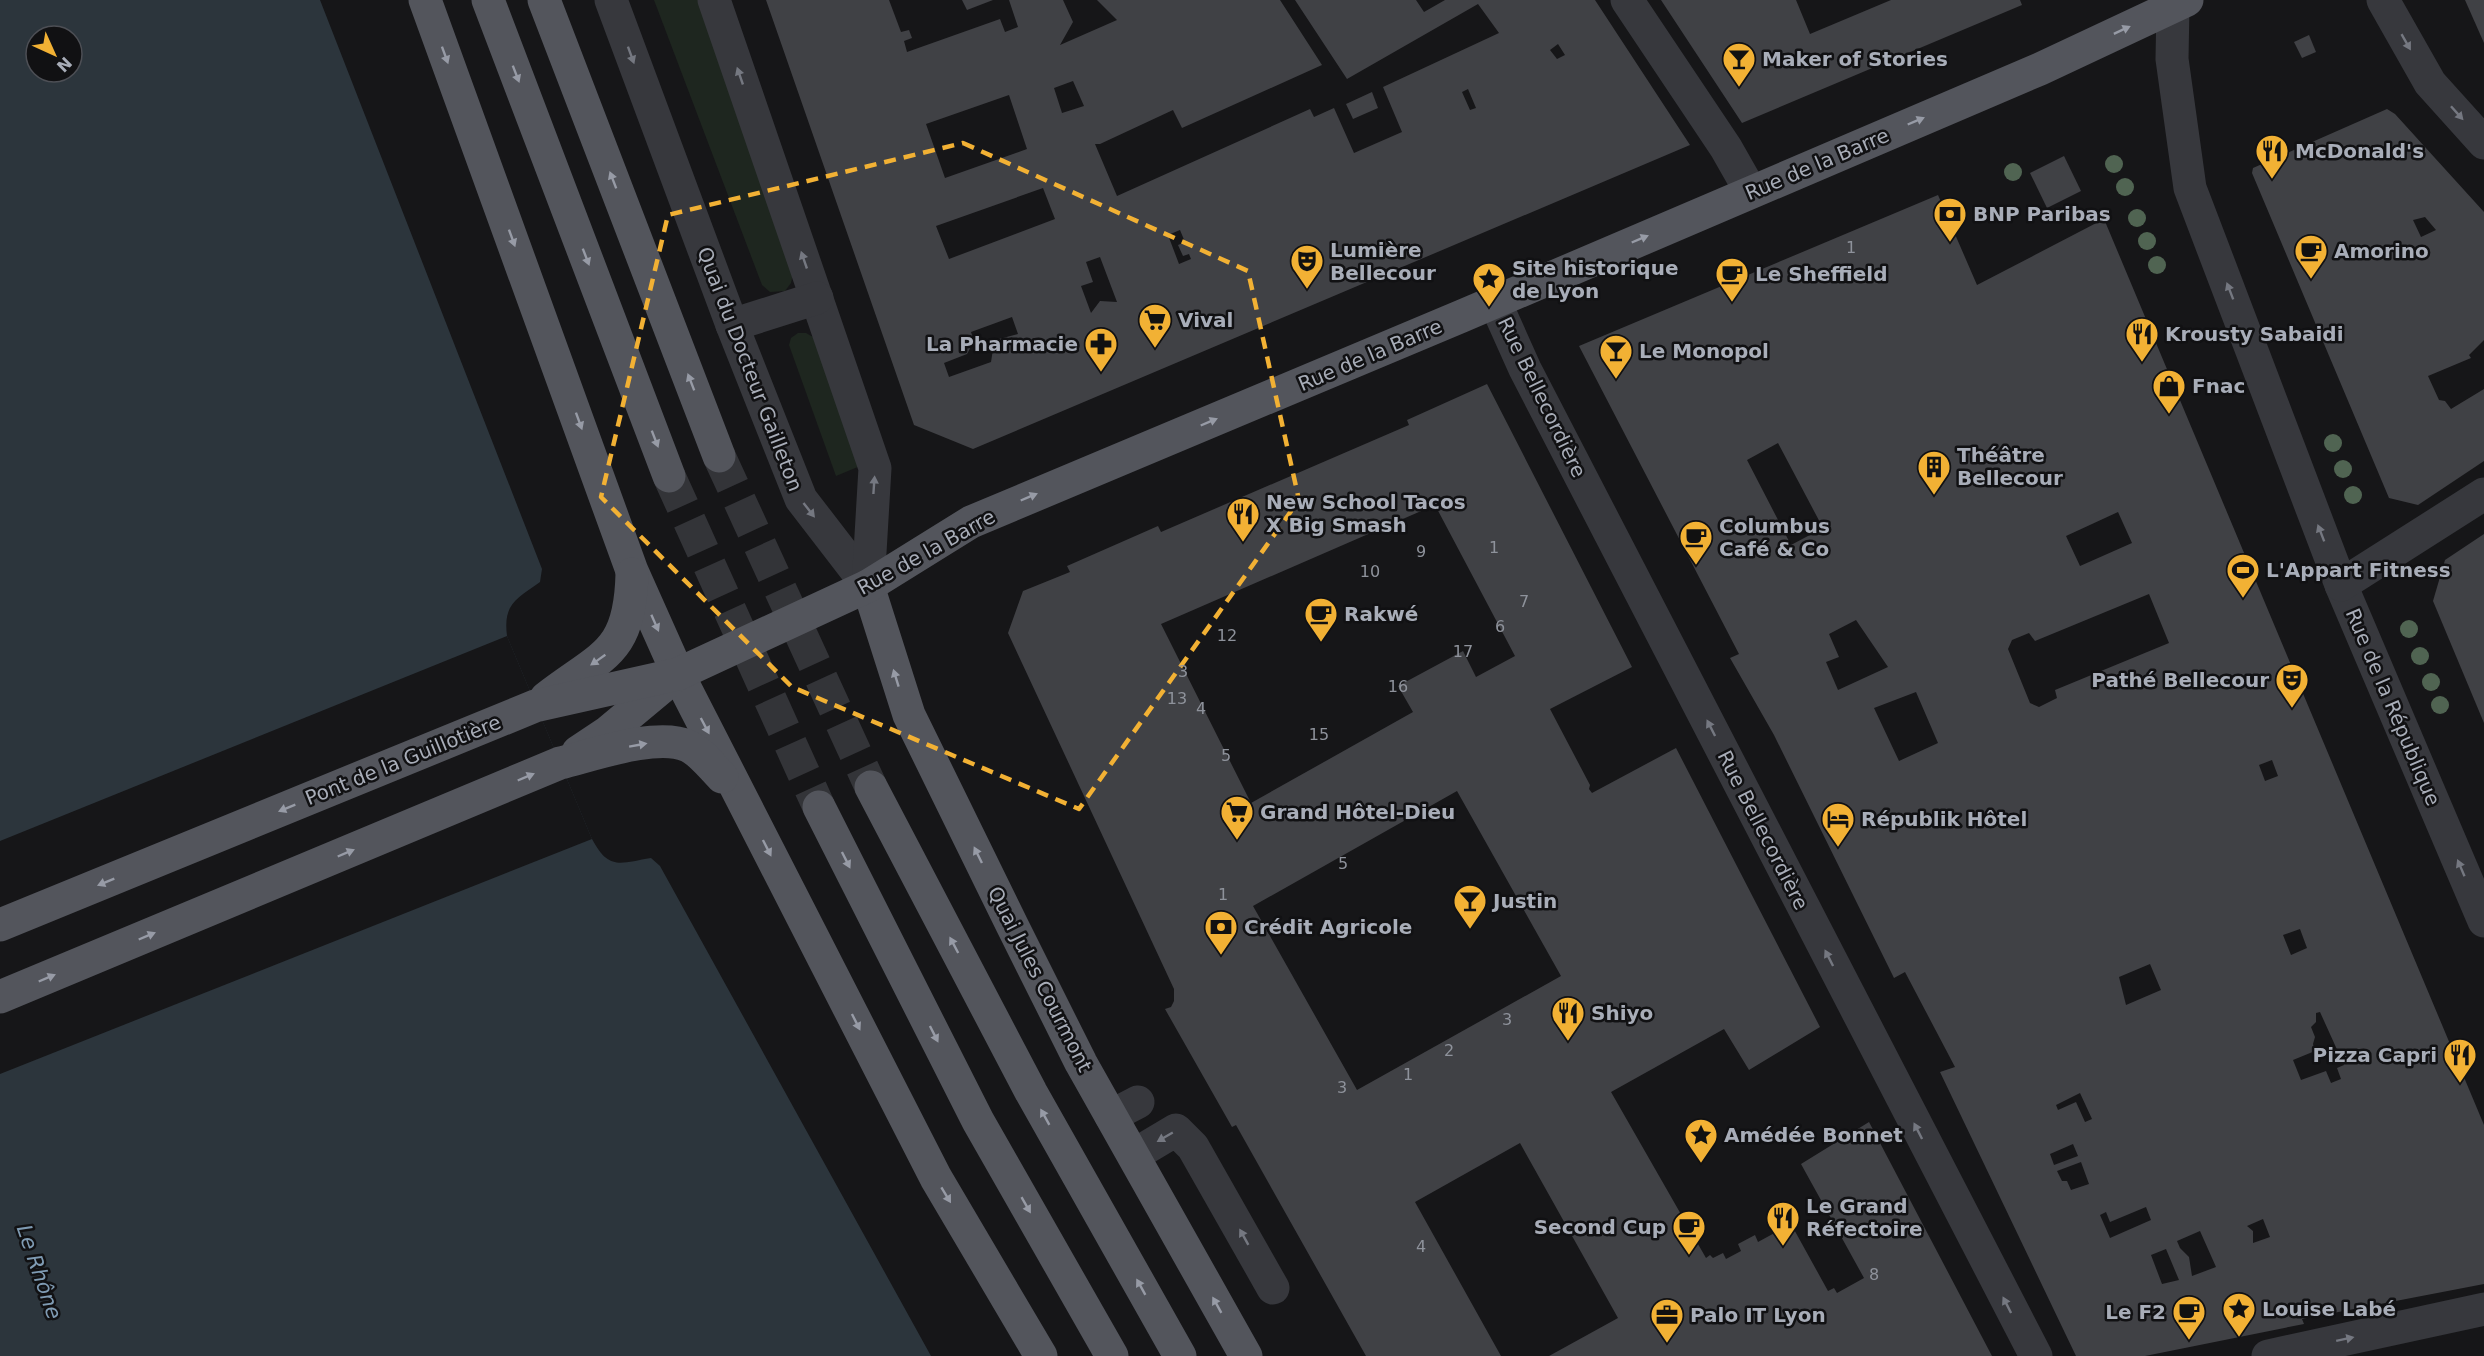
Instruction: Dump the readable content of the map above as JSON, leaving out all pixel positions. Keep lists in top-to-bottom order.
{
  "streets": {
    "main road": ["Rue de la Barre", "Pont de la Guillotière", "Quai Jules Courmont"],
    "street": ["Quai du Docteur Gailleton", "Rue Bellecordière", "Rue de la République"]
  },
  "crossings": [
    ["Rue de la Barre", "Quai du Docteur Gailleton"],
    ["Rue de la Barre", "Rue Bellecordière"],
    ["Rue de la Barre", "Rue de la République"],
    ["Rue de la Barre", "Pont de la Guillotière"],
    ["Rue de la Barre", "Quai Jules Courmont"],
    ["Quai du Docteur Gailleton", "Quai Jules Courmont"]
  ],
  "one_way": ["Rue de la Barre", "Rue Bellecordière", "Rue de la République"],
  "water": ["Le Rhône"],
  "places": {
    "bar": ["Maker of Stories", "Le Monopol", "Justin"],
    "restaurant": [
      "McDonald's",
      "Krousty Sabaidi",
      "New School Tacos X Big Smash",
      "Shiyo",
      "Pizza Capri",
      "Le Grand Réfectoire"
    ],
    "bank": ["BNP Paribas", "Crédit Agricole"],
    "cafe": [
      "Amorino",
      "Le Sheffield",
      "Columbus Café & Co",
      "Rakwé",
      "Second Cup",
      "Le F2"
    ],
    "theatre": ["Lumière Bellecour", "Pathé Bellecour"],
    "place": ["Site historique de Lyon", "Amédée Bonnet", "Louise Labé"],
    "supermarket": ["Vival", "Grand Hôtel-Dieu"],
    "pharmacy": ["La Pharmacie"],
    "shop": ["Fnac"],
    "building": ["Théâtre Bellecour"],
    "sports": ["L'Appart Fitness"],
    "hotel": ["Républik Hôtel"],
    "office": ["Palo IT Lyon"]
  },
  "house_numbers": [
    "1",
    "1",
    "9",
    "10",
    "7",
    "6",
    "12",
    "17",
    "3",
    "16",
    "13",
    "4",
    "15",
    "5",
    "5",
    "1",
    "3",
    "2",
    "1",
    "3",
    "4",
    "8"
  ],
  "north": "bottom right"
}
